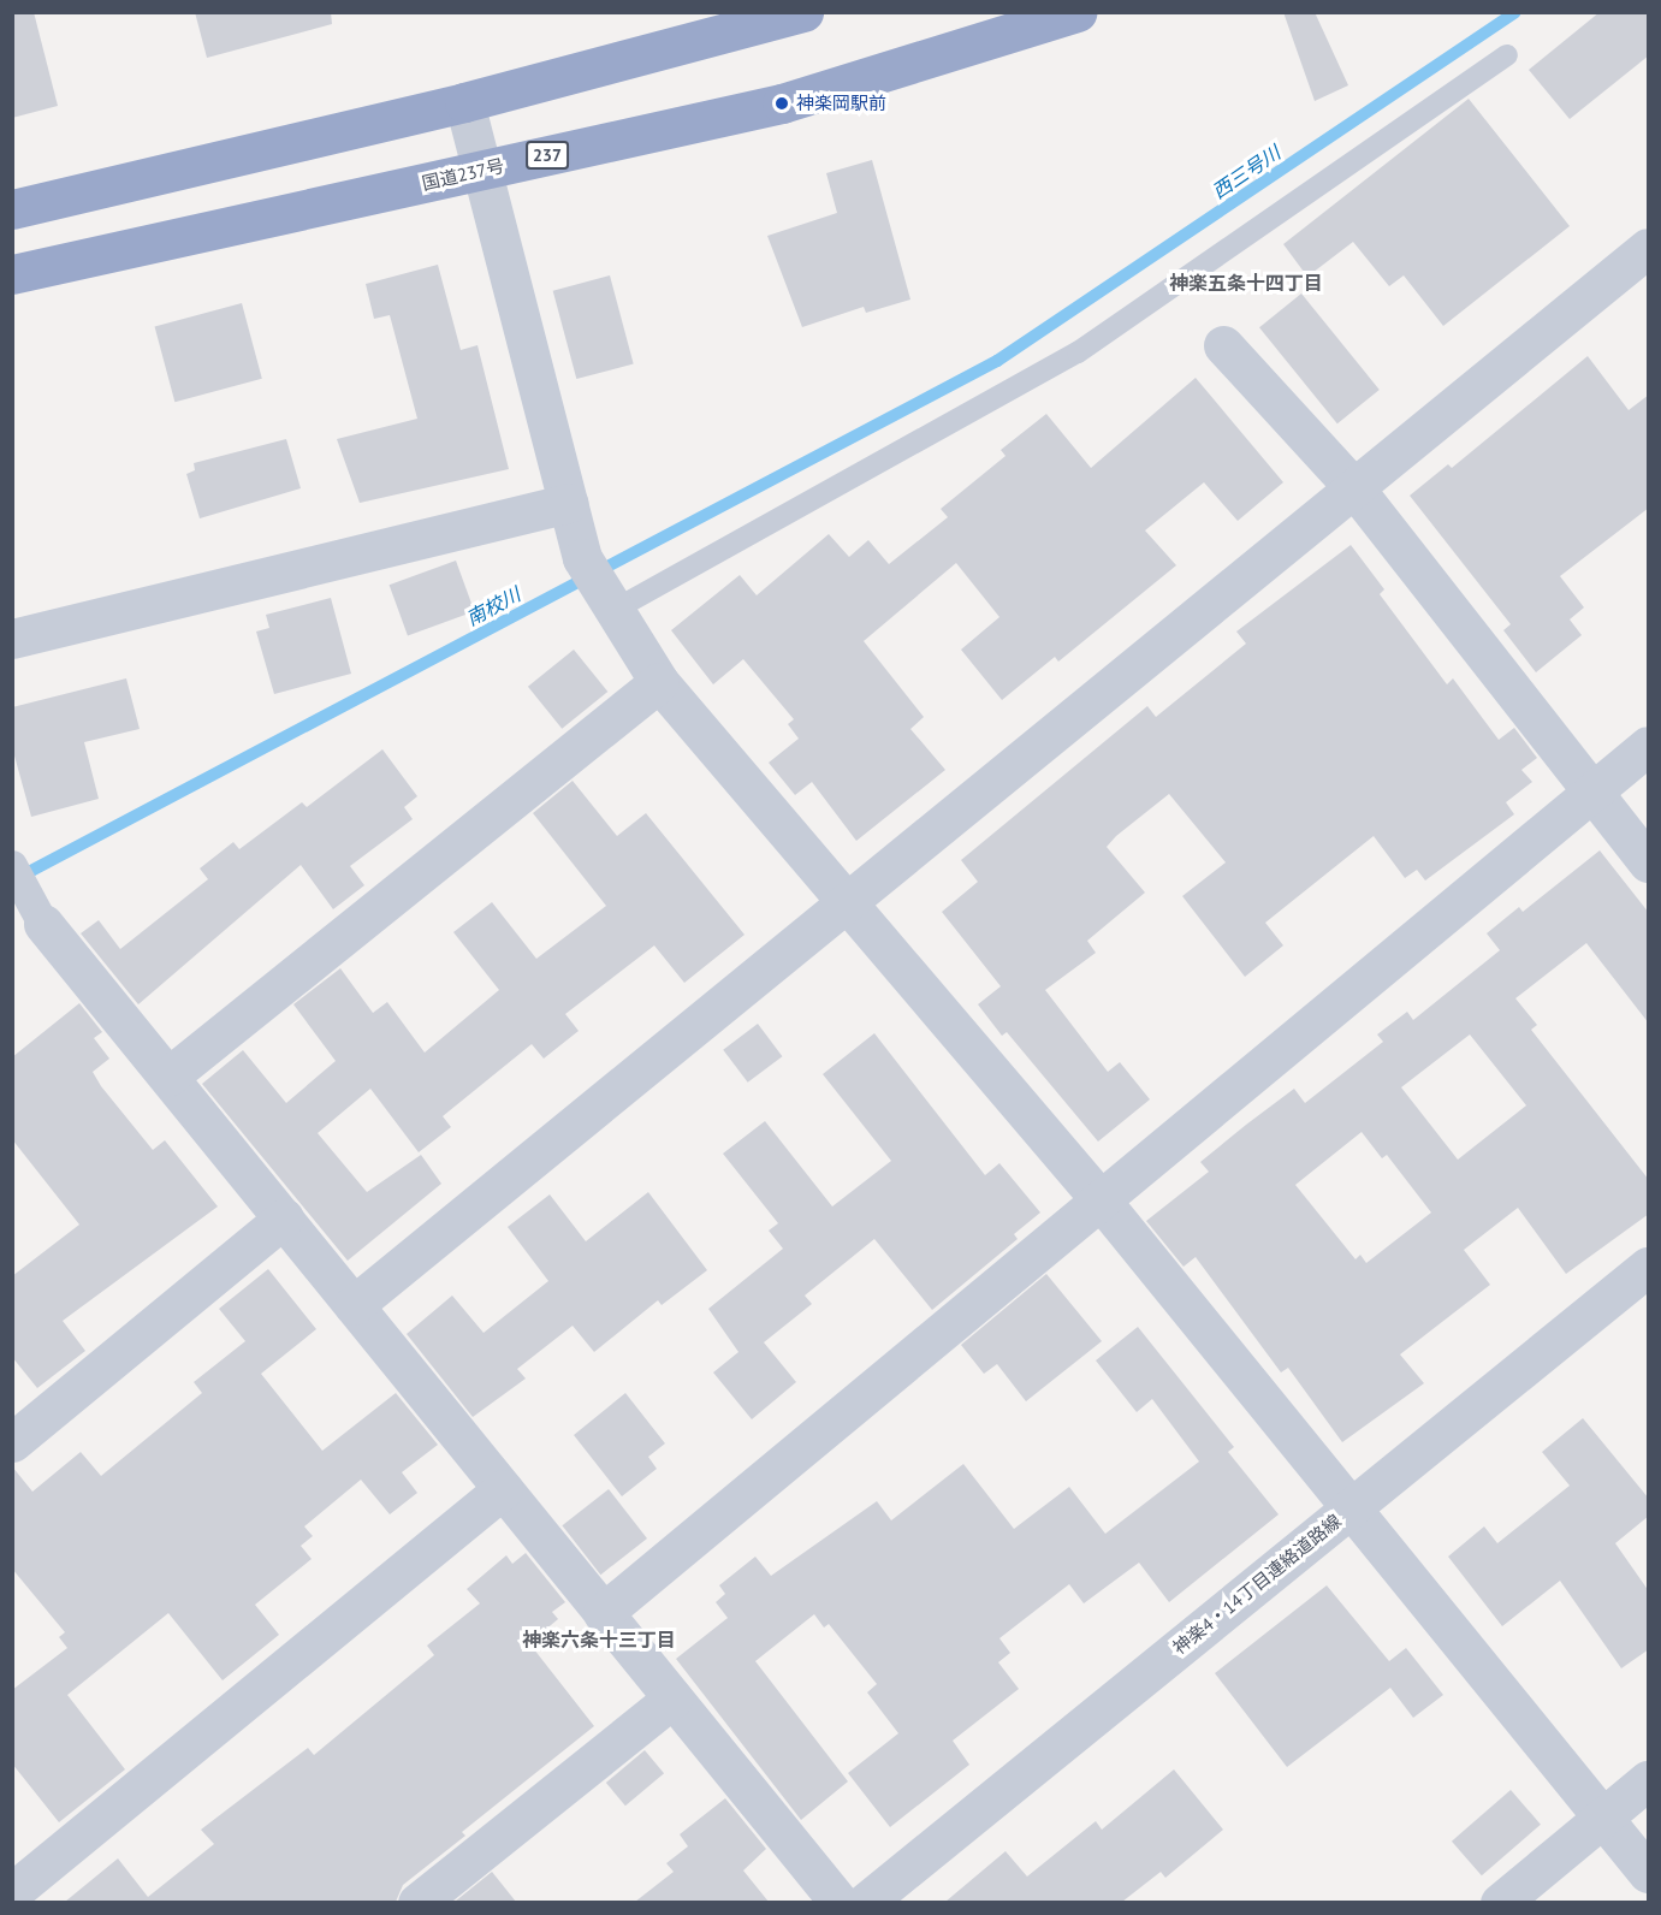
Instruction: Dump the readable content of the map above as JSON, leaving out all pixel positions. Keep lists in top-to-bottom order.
{
  "streets": {
    "highway": ["237", "国道237号"],
    "street": ["神楽4・14丁目連絡道路線"]
  },
  "districts": ["神楽五条十四丁目", "神楽六条十三丁目"],
  "water": ["西三号川", "南校川"],
  "places": ["神楽岡駅前"]
}
